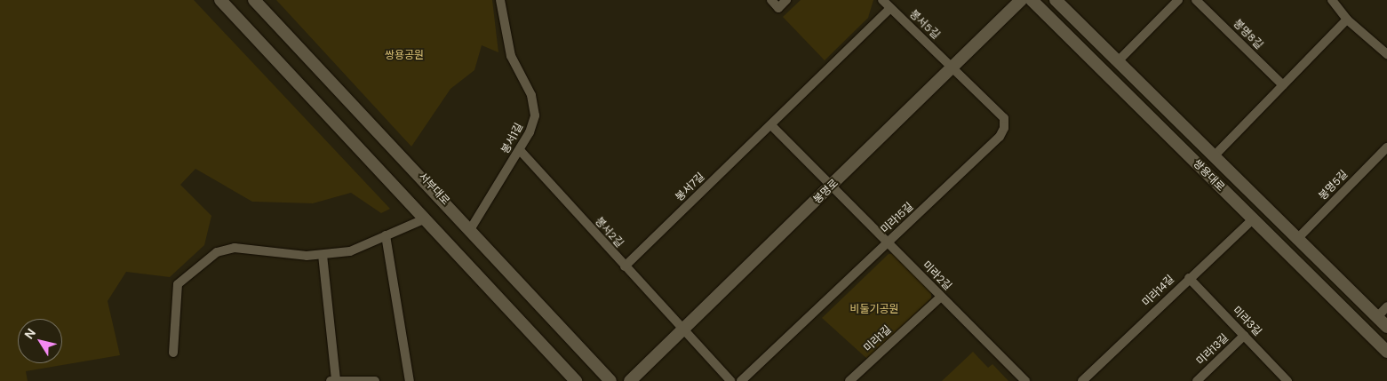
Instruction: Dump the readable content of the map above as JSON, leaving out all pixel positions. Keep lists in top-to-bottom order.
{
  "streets": {
    "main road": ["쌍용대로", "서부대로", "봉명로"],
    "street": [
      "봉서5길",
      "봉명8길",
      "봉서1길",
      "봉명5길",
      "봉서7길",
      "미라15길",
      "봉서2길",
      "미라2길",
      "미라14길",
      "미라3길",
      "미라1길",
      "미라13길"
    ]
  },
  "crossings": [
    ["봉서5길", "봉서7길"],
    ["봉서5길", "봉명로"],
    ["봉서5길", "미라15길"],
    ["봉명8길", "쌍용대로"],
    ["봉서1길", "서부대로"],
    ["봉서1길", "봉서2길"],
    ["쌍용대로", "봉명5길"],
    ["쌍용대로", "미라14길"],
    ["봉서7길", "봉서2길"],
    ["봉명로", "미라15길"],
    ["봉명로", "봉서2길"],
    ["봉명로", "미라2길"],
    ["미라15길", "미라2길"],
    ["미라2길", "미라1길"],
    ["미라14길", "미라3길"],
    ["미라3길", "미라13길"]
  ],
  "parks": ["쌍용공원", "비둘기공원"],
  "north": "top left"
}
